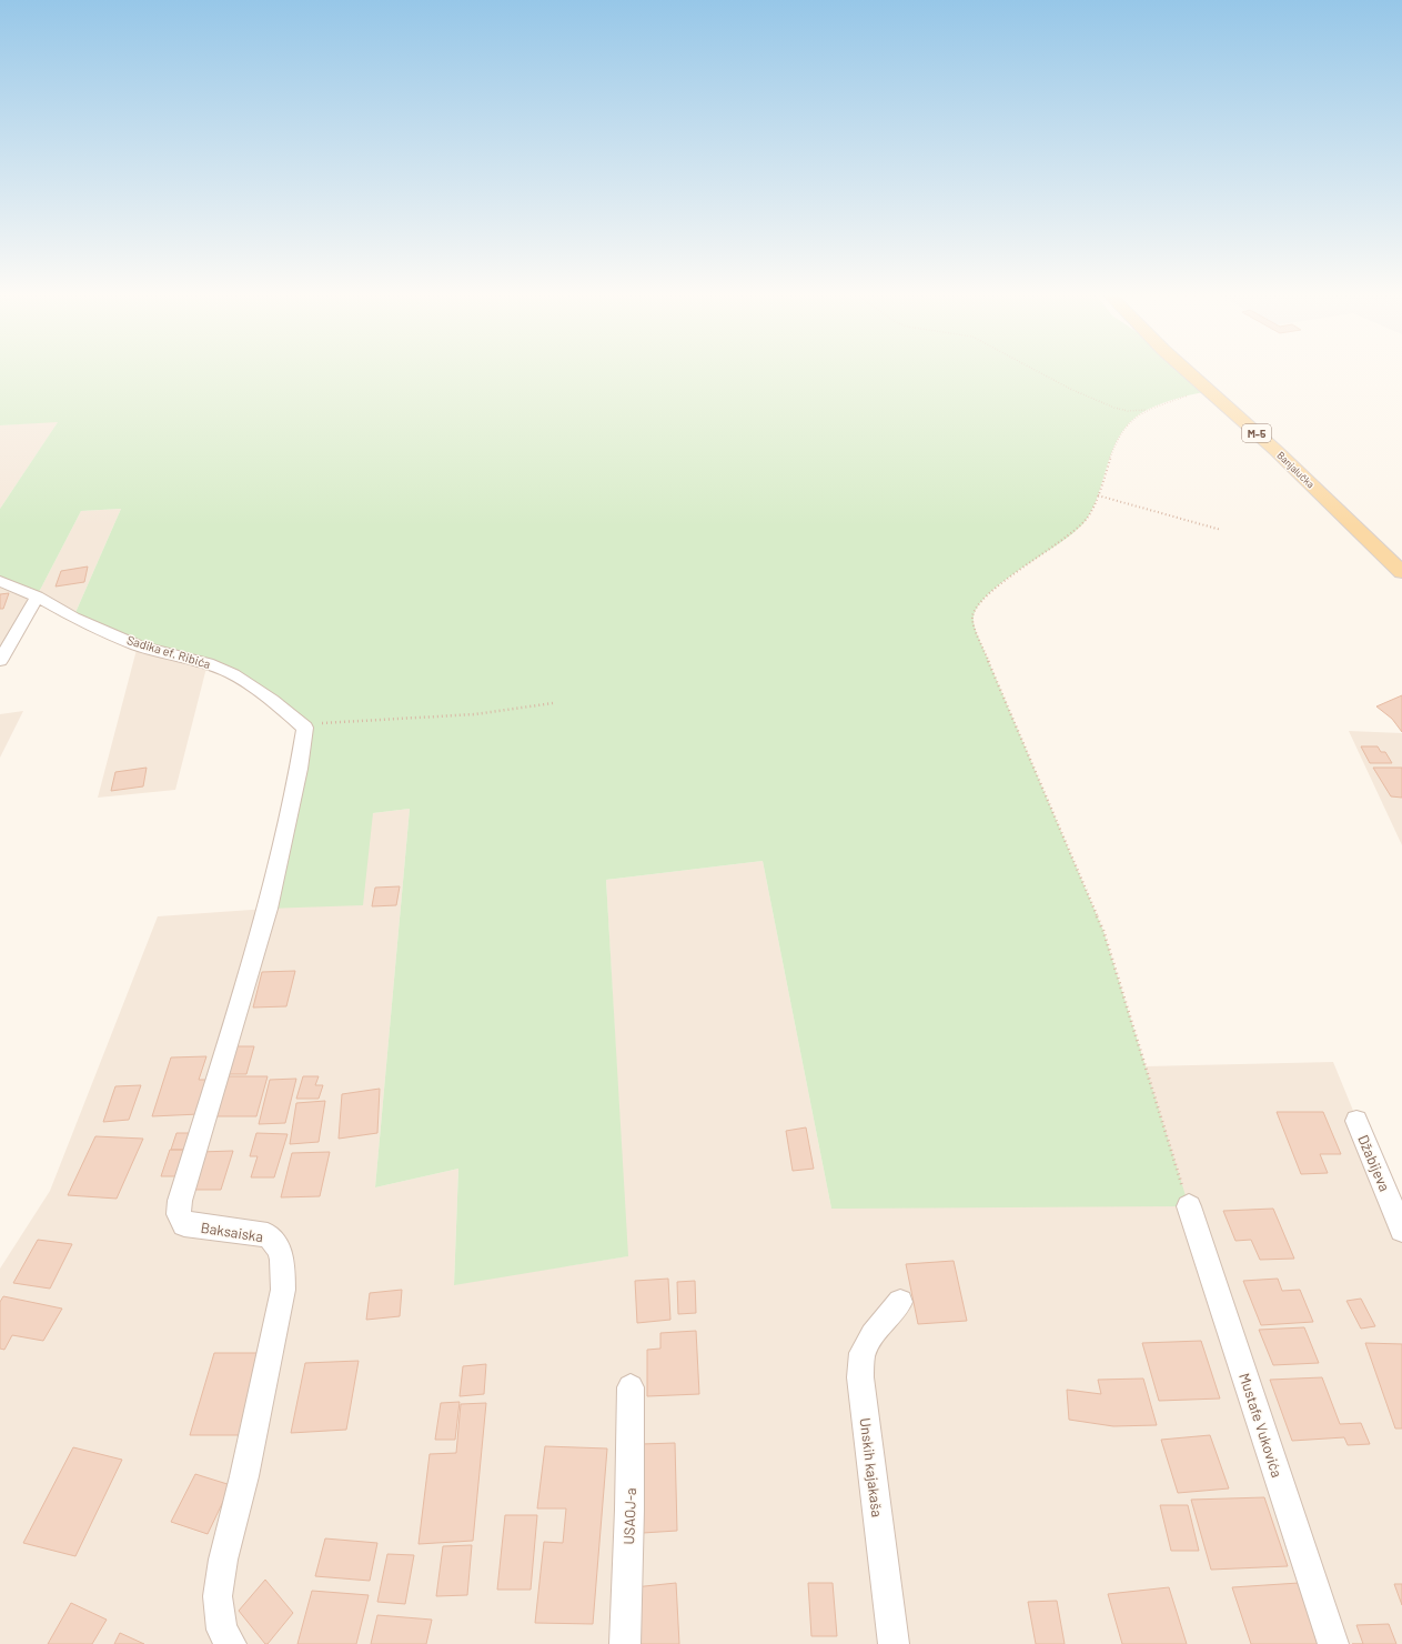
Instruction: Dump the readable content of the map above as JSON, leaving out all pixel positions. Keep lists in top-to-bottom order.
{
  "streets": {
    "main road": ["M-5", "Banjalučka"],
    "street": [
      "Sadika ef. Ribića",
      "Džabijeva",
      "Baksaiska",
      "Mustafe Vukovića",
      "Unskih kajakaša",
      "USAOJ-a"
    ]
  },
  "crossings": [
    ["Sadika ef. Ribića", "Baksaiska"]
  ]
}
